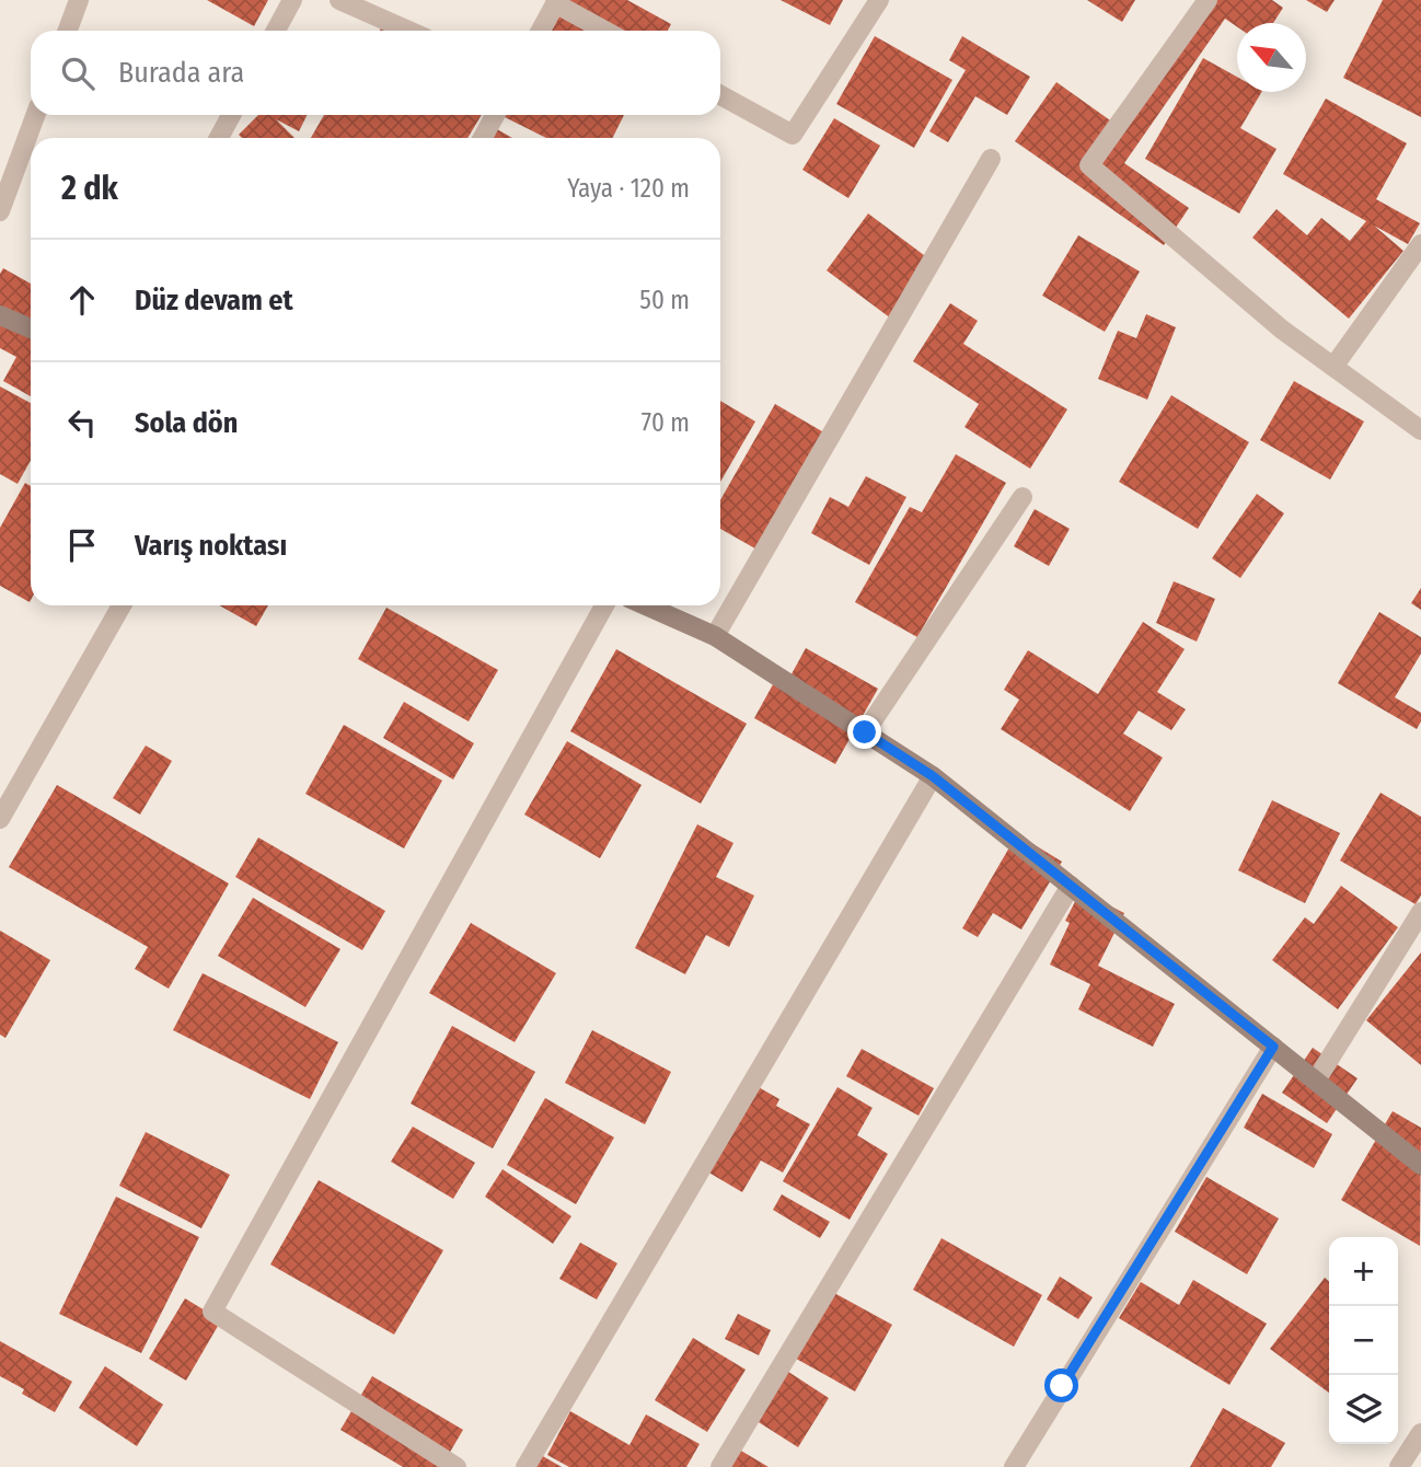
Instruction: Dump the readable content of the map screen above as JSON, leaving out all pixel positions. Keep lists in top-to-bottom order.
{
  "north": "top left",
  "page": {
    "search": "Burada ara",
    "heading": ["2 dk", "Yaya · 120 m"],
    "list": [
      ["Düz devam et", "50 m"],
      ["Sola dön", "70 m"],
      "Varış noktası"
    ],
    "map_buttons": ["+", "−"]
  }
}
